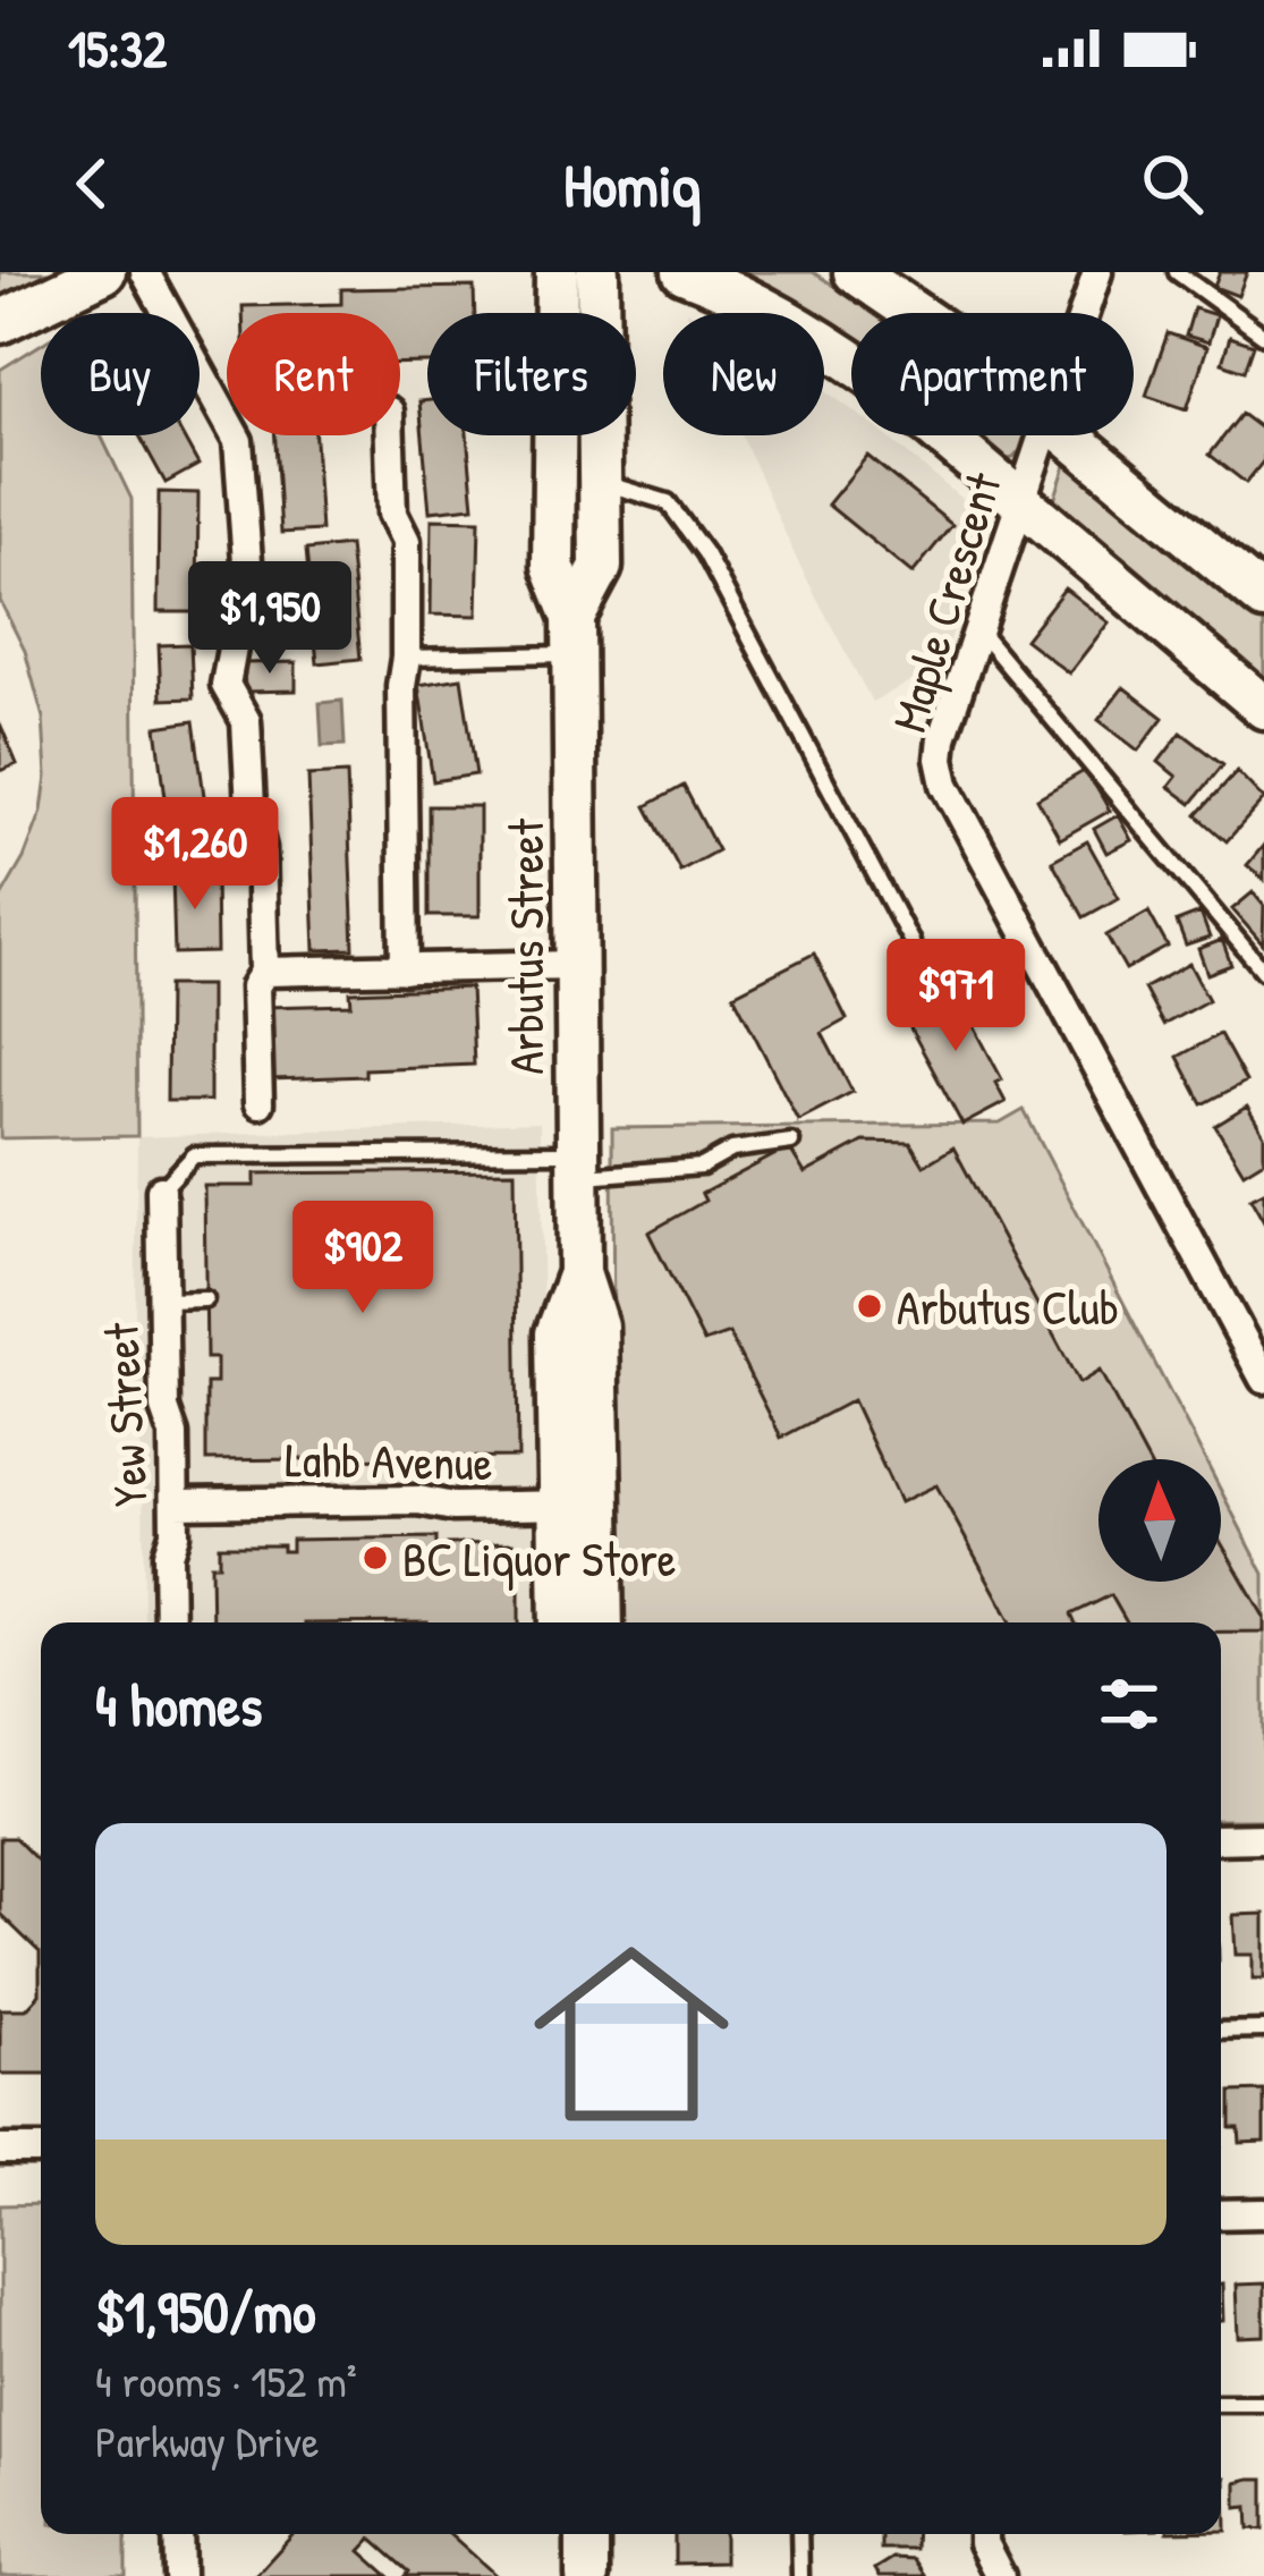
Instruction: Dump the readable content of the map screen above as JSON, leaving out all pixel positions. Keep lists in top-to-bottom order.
{
  "streets": {
    "main road": ["Arbutus Street"],
    "street": ["Maple Crescent", "Yew Street", "Lahb Avenue"]
  },
  "crossings": [
    ["Arbutus Street", "Lahb Avenue"],
    ["Yew Street", "Lahb Avenue"]
  ],
  "places": ["Arbutus Club", "BC Liquor Store"],
  "north": "top",
  "page": {
    "status": "15:32",
    "header": "Homiq",
    "chip": [
      "Buy",
      "Rent",
      "Filters",
      "New",
      "Apartment"
    ],
    "price": [
      "$1,950",
      "$1,260",
      "$971",
      "$902"
    ],
    "heading": "4 homes",
    "list": [
      {
        "name": "$1,950/mo",
        "note": "4 rooms · 152 m² · Parkway Drive"
      }
    ]
  }
}
